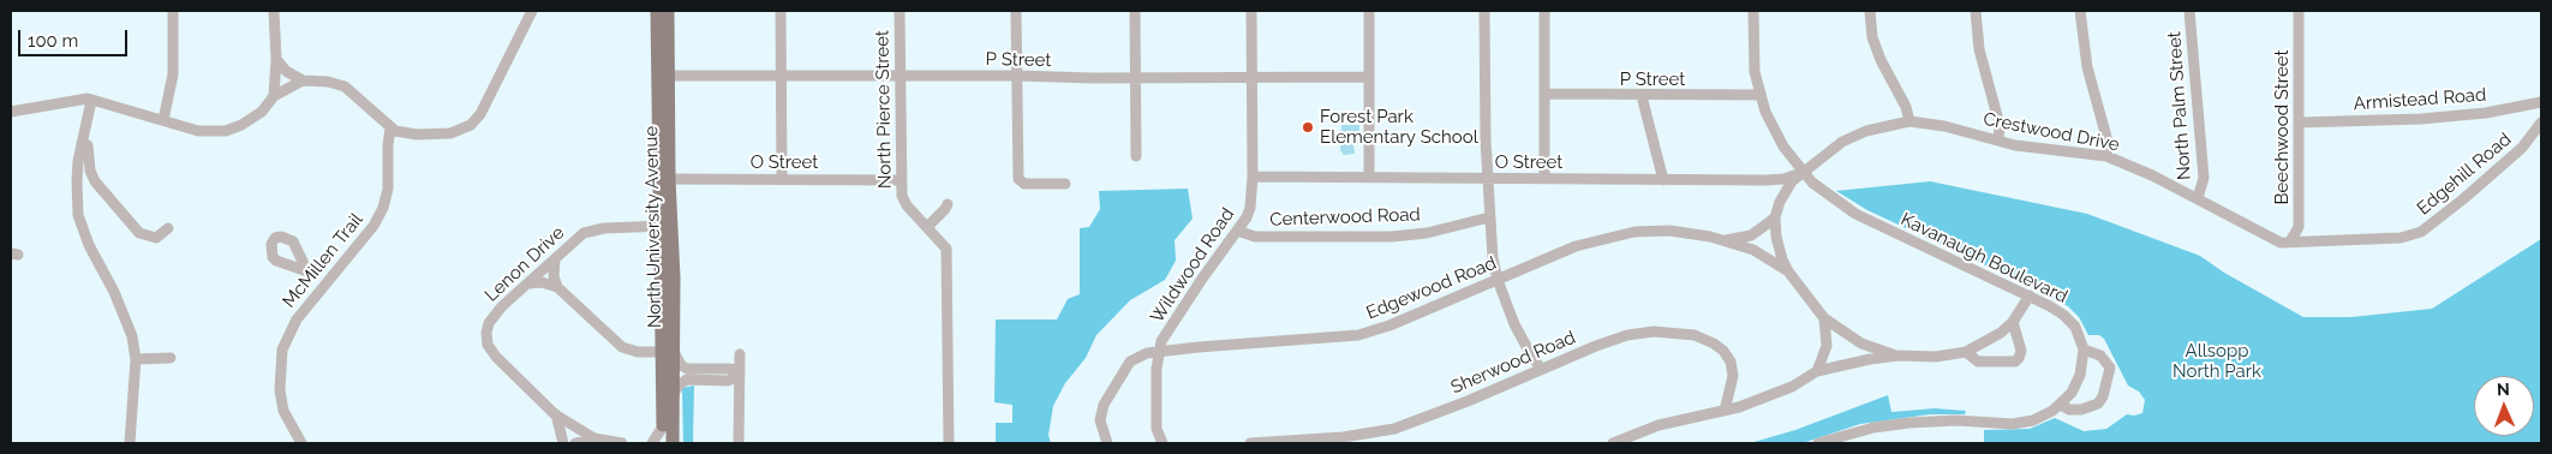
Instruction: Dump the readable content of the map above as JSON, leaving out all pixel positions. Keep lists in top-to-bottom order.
{
  "streets": {
    "main road": ["North University Avenue"],
    "street": [
      "P Street",
      "Armistead Road",
      "North Palm Street",
      "North Pierce Street",
      "Beechwood Street",
      "Crestwood Drive",
      "O Street",
      "Edgehill Road",
      "Centerwood Road",
      "Kavanaugh Boulevard",
      "McMillen Trail",
      "Lenon Drive",
      "Wildwood Road",
      "Edgewood Road",
      "Sherwood Road"
    ]
  },
  "crossings": [
    ["P Street", "North Pierce Street"],
    ["P Street", "North University Avenue"],
    ["P Street", "Kavanaugh Boulevard"],
    ["P Street", "Wildwood Road"],
    ["Armistead Road", "Beechwood Street"],
    ["North Palm Street", "Crestwood Drive"],
    ["North Pierce Street", "O Street"],
    ["Beechwood Street", "Crestwood Drive"],
    ["Beechwood Street", "Edgehill Road"],
    ["Crestwood Drive", "O Street"],
    ["Crestwood Drive", "Edgehill Road"],
    ["Crestwood Drive", "Kavanaugh Boulevard"],
    ["O Street", "North University Avenue"],
    ["O Street", "Kavanaugh Boulevard"],
    ["O Street", "Wildwood Road"],
    ["Centerwood Road", "Wildwood Road"],
    ["North University Avenue", "Lenon Drive"],
    ["Wildwood Road", "Edgewood Road"]
  ],
  "parks": ["Allsopp North Park"],
  "places": ["Forest Park Elementary School"],
  "scale_bar": "100 m",
  "north": "top"
}
